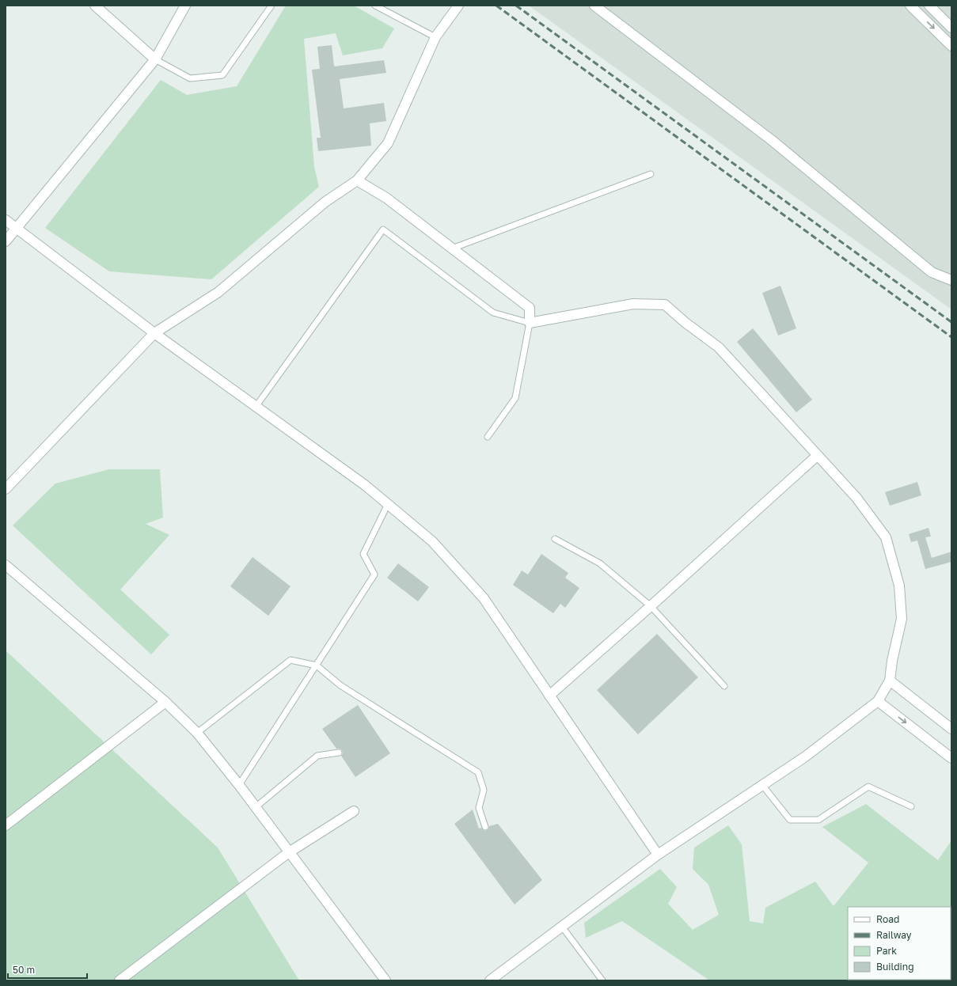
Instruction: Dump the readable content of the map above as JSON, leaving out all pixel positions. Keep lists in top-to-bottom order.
{
  "legend": [
    "Road",
    "Railway",
    "Park",
    "Building"
  ],
  "scale_bar": "50 m"
}
